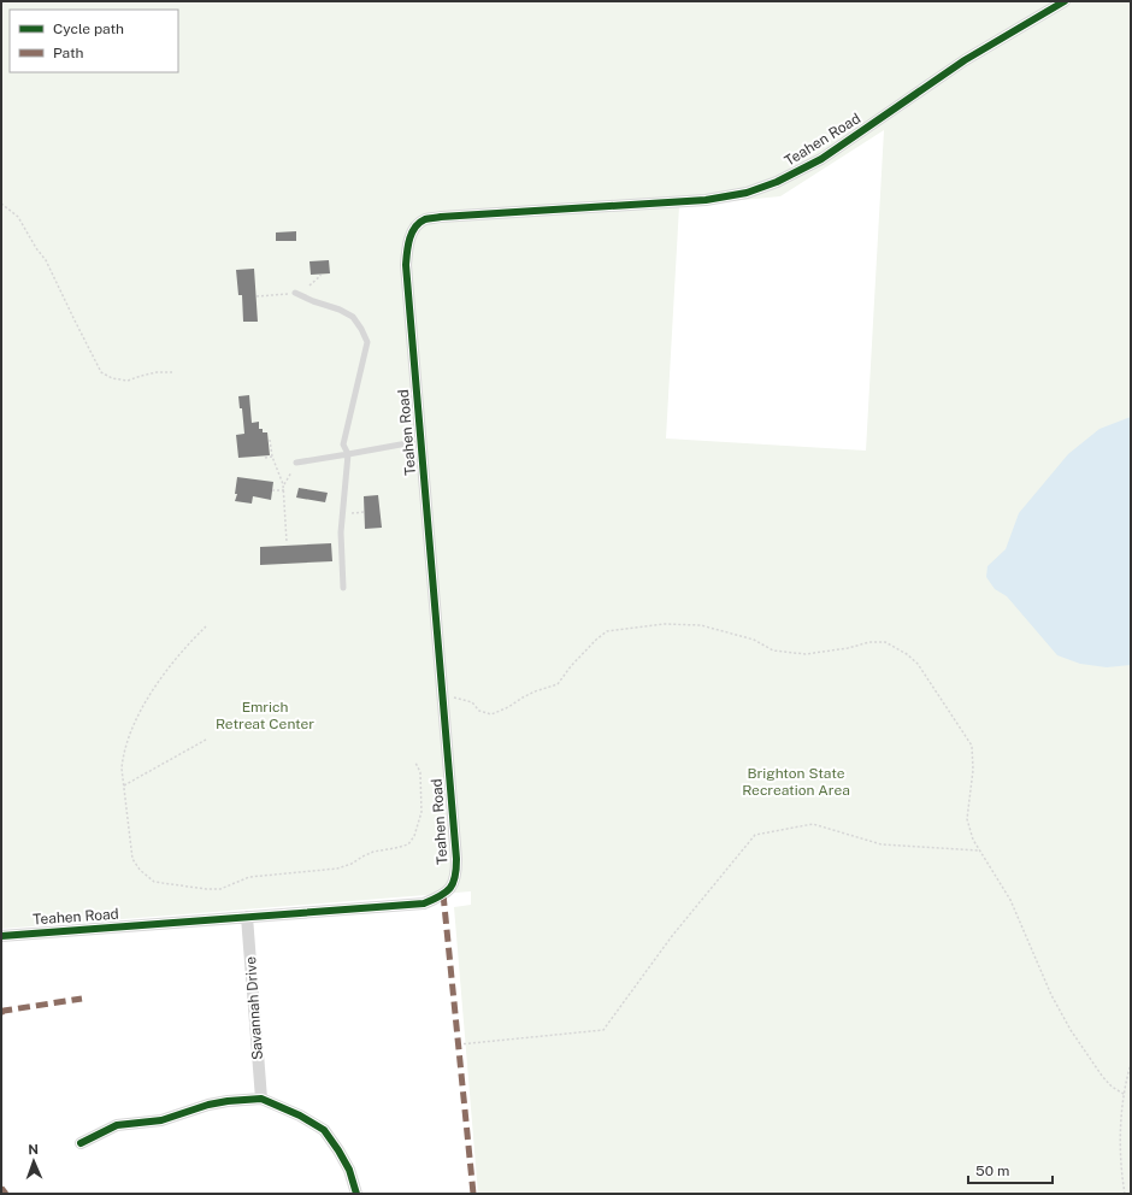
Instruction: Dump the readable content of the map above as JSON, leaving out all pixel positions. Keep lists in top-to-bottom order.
{
  "streets": {
    "street": ["Teahen Road", "Savannah Drive"]
  },
  "crossings": [
    ["Teahen Road", "Savannah Drive"]
  ],
  "parks": ["Emrich Retreat Center", "Brighton State Recreation Area"],
  "legend": ["Cycle path", "Path"],
  "scale_bar": "50 m",
  "north": "top"
}
